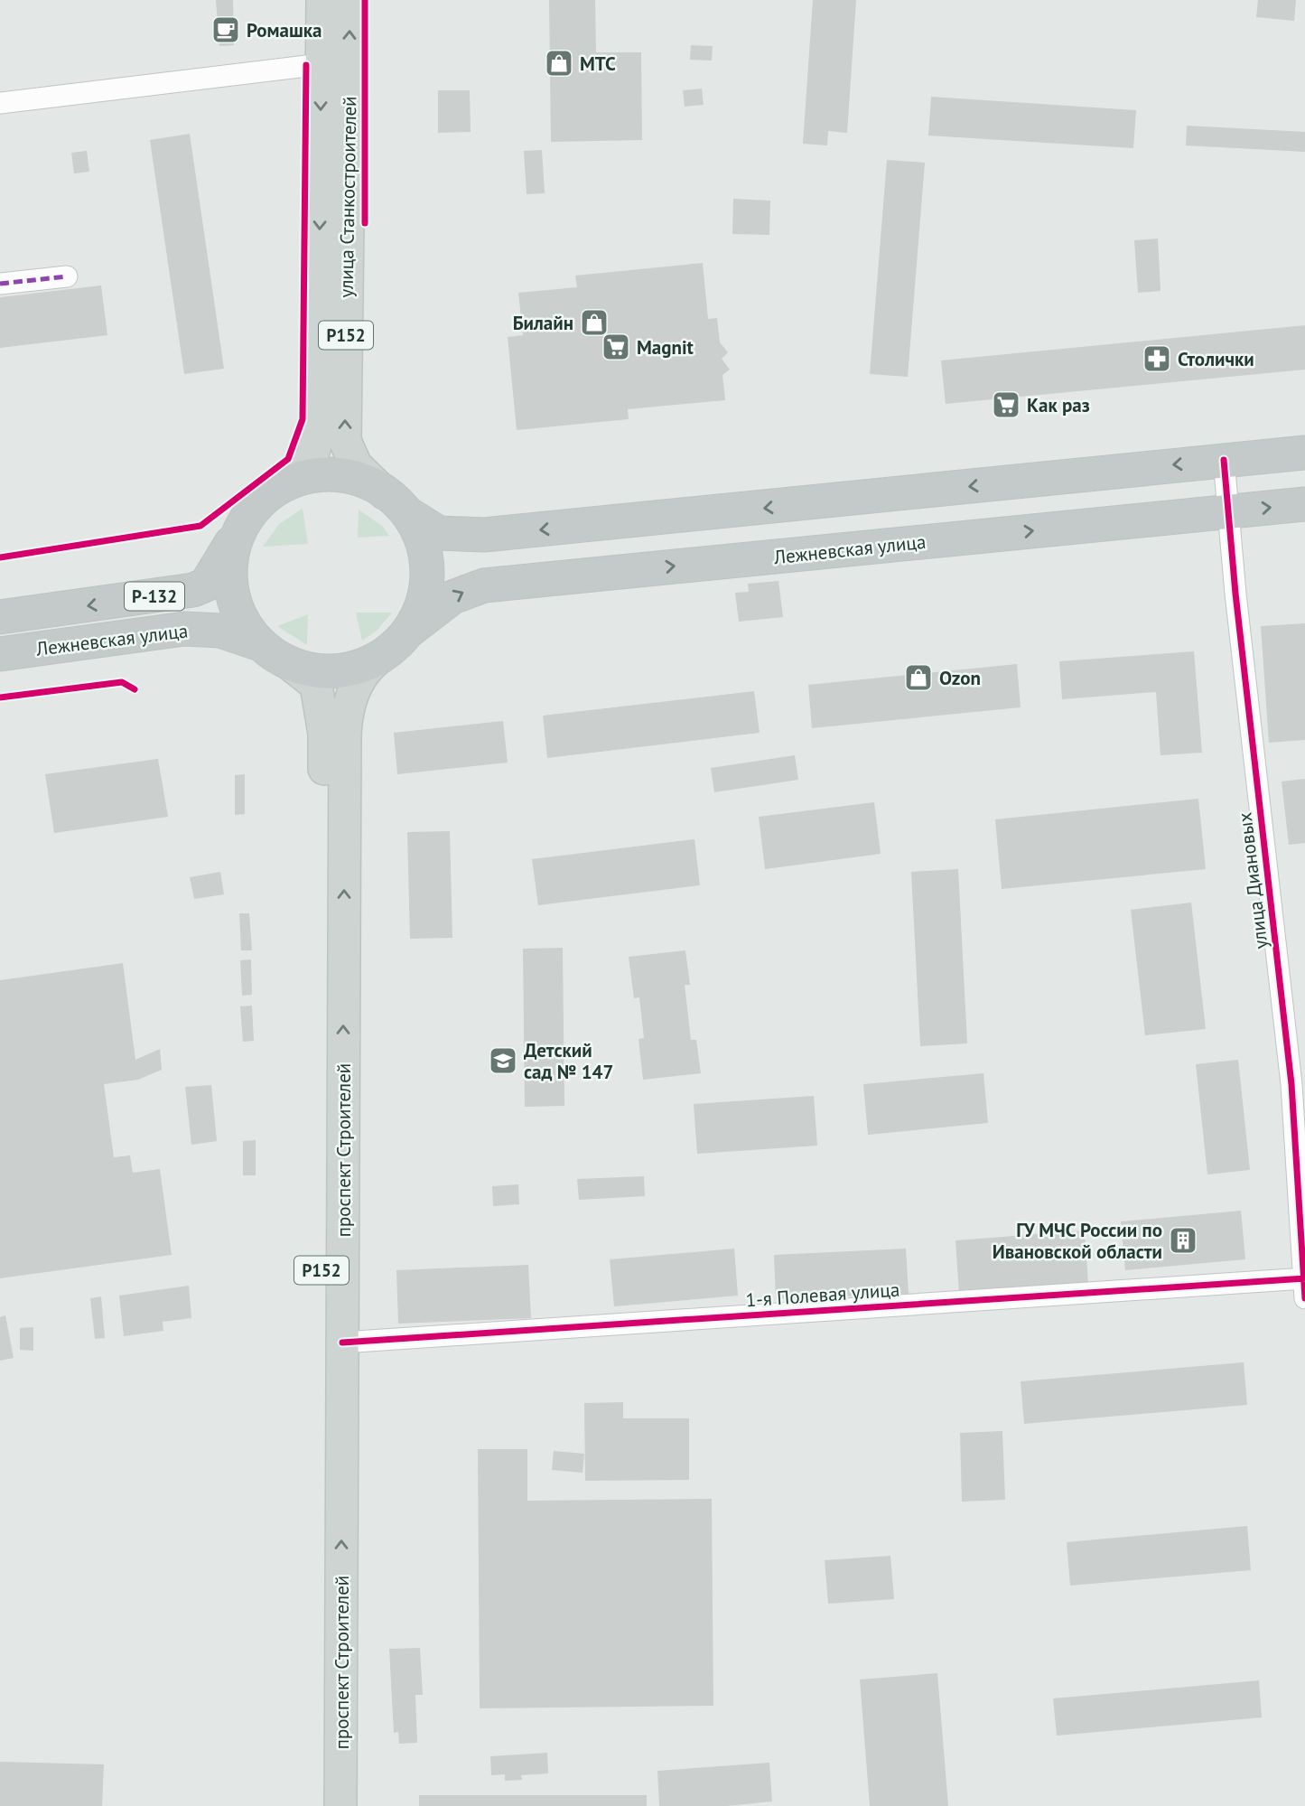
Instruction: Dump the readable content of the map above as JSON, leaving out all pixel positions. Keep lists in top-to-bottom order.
{
  "streets": {
    "highway": ["Лежневская улица", "Р-132"],
    "main road": ["улица Станкостроителей", "Р152", "проспект Строителей"],
    "street": ["улица Диановых", "1-я Полевая улица"]
  },
  "crossings": [
    ["улица Станкостроителей", "Лежневская улица"],
    ["улица Станкостроителей", "проспект Строителей"],
    ["Лежневская улица", "улица Диановых"],
    ["Лежневская улица", "проспект Строителей"],
    ["улица Диановых", "1-я Полевая улица"],
    ["проспект Строителей", "1-я Полевая улица"]
  ],
  "places": {
    "cafe": ["Ромашка"],
    "shop": ["МТС", "Билайн", "Ozon"],
    "supermarket": ["Magnit", "Как раз"],
    "pharmacy": ["Столички"],
    "school or university": ["Детский сад № 147"],
    "building": ["ГУ МЧС России по Ивановской области"]
  }
}
